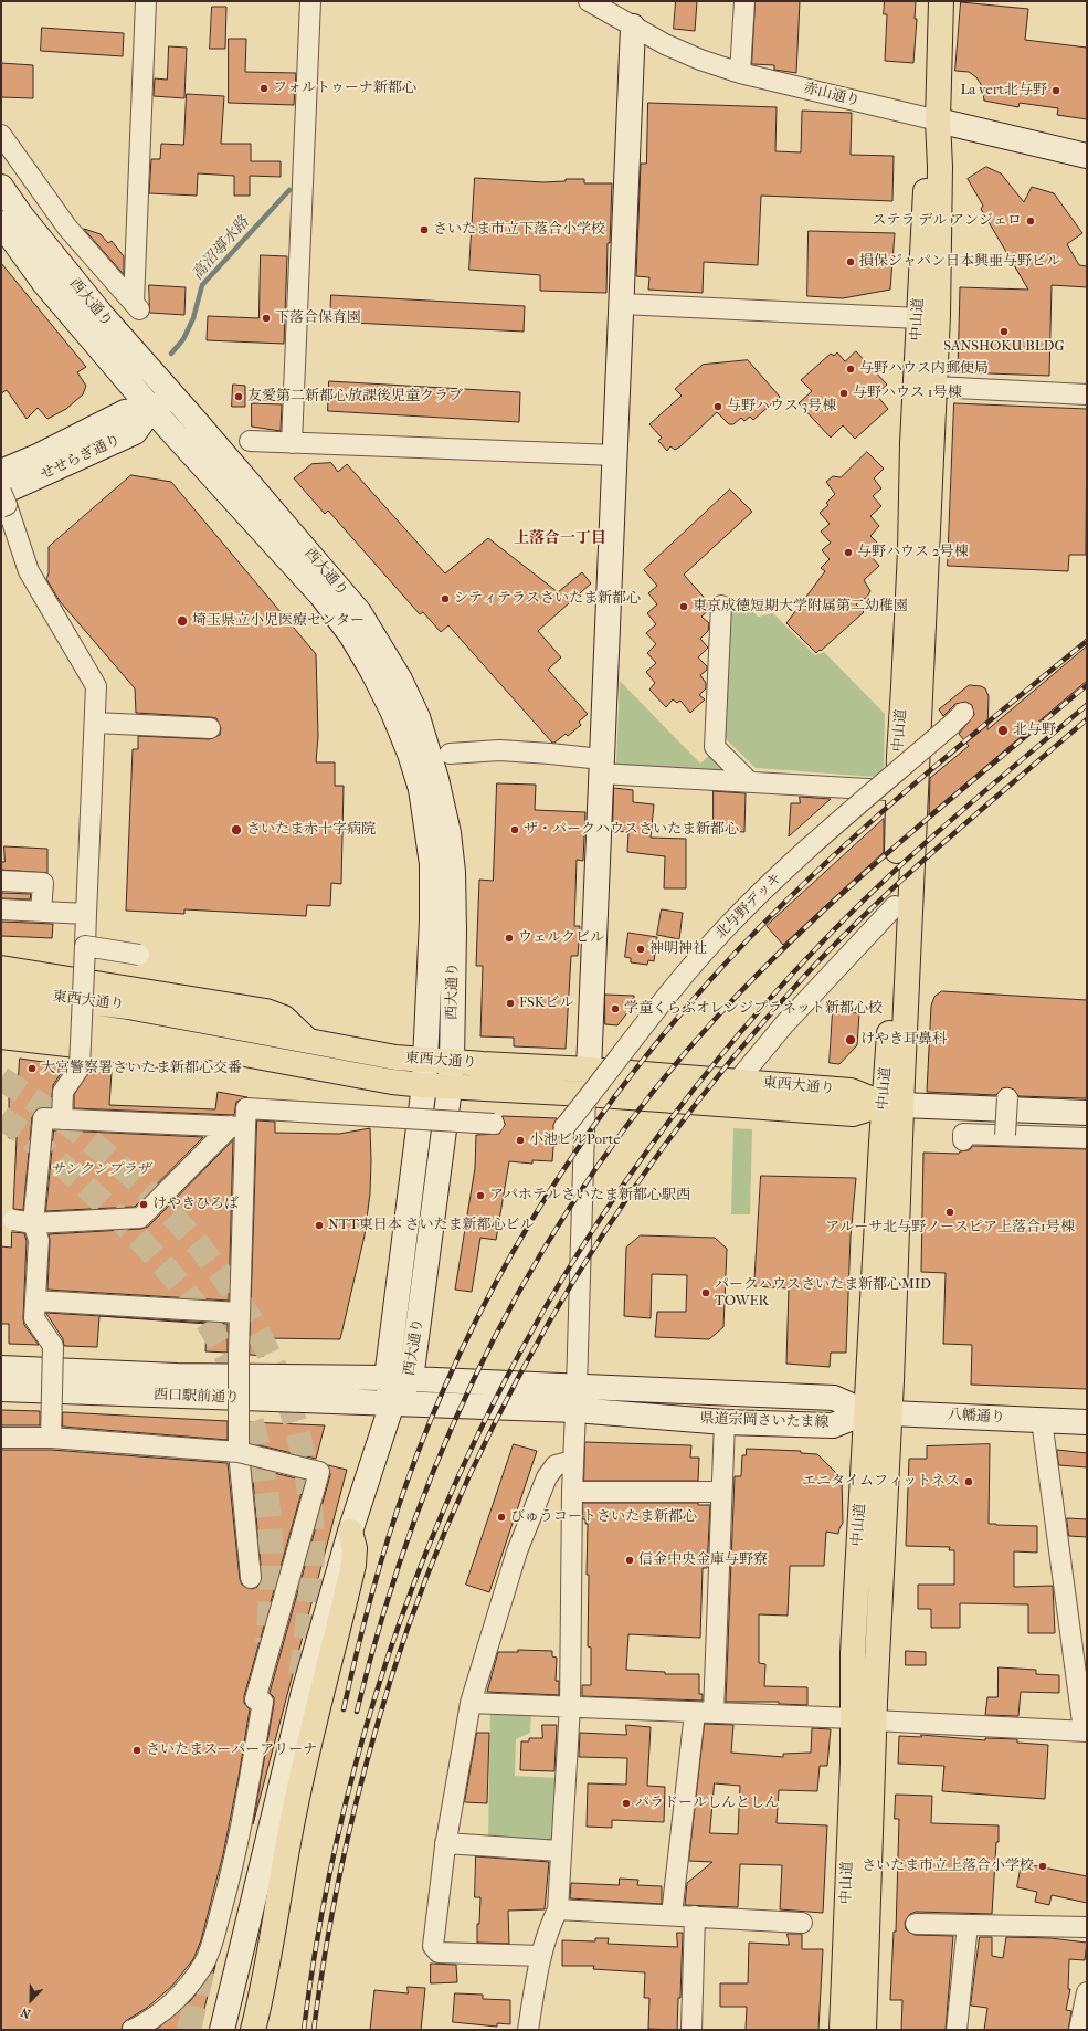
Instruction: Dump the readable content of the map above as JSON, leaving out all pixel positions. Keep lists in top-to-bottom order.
{
  "streets": {
    "main road": ["中山道", "東西大通り"],
    "street": [
      "赤山通り",
      "西大通り",
      "せせらぎ通り",
      "北与野デッキ",
      "西口駅前通り",
      "八幡通り",
      "県道宗岡さいたま線"
    ]
  },
  "crossings": [
    ["赤山通り", "中山道"],
    ["西大通り", "せせらぎ通り"],
    ["西大通り", "東西大通り"],
    ["西大通り", "西口駅前通り"],
    ["西大通り", "県道宗岡さいたま線"],
    ["中山道", "東西大通り"],
    ["中山道", "八幡通り"],
    ["中山道", "県道宗岡さいたま線"],
    ["西口駅前通り", "県道宗岡さいたま線"],
    ["八幡通り", "県道宗岡さいたま線"]
  ],
  "districts": ["上落合一丁目"],
  "water": ["高沼導水路"],
  "parks": ["サンクンプラザ"],
  "places": [
    "フォルトゥーナ新都心",
    "La vert北与野",
    "ステラ デル アンジェロ",
    "さいたま市立下落合小学校",
    "損保ジャパン日本興亜与野ビル",
    "下落合保育園",
    "SANSHOKU BLDG",
    "与野ハウス内郵便局",
    "与野ハウス 1号棟",
    "友愛第二新都心放課後児童クラブ",
    "与野ハウス 3号棟",
    "与野ハウス 2号棟",
    "シティテラスさいたま新都心",
    "東京成徳短期大学附属第二幼稚園",
    "埼玉県立小児医療センター",
    "北与野",
    "さいたま赤十字病院",
    "ザ・パークハウスさいたま新都心",
    "ウェルクビル",
    "神明神社",
    "FSKビル",
    "学童くらぶオレンジプラネット新都心校",
    "けやき耳鼻科",
    "大宮警察署さいたま新都心交番",
    "小池ビルPorte",
    "アパホテルさいたま新都心駅西",
    "けやきひろば",
    "アルーサ北与野ノースピア上落合1号棟",
    "NTT東日本 さいたま新都心ビル",
    "パークハウスさいたま新都心MID TOWER",
    "エニタイムフィットネス",
    "びゅうコートさいたま新都心",
    "信金中央金庫与野寮",
    "さいたまスーパーアリーナ",
    "パラドールしんとしん",
    "さいたま市立上落合小学校"
  ],
  "north": "bottom"
}
